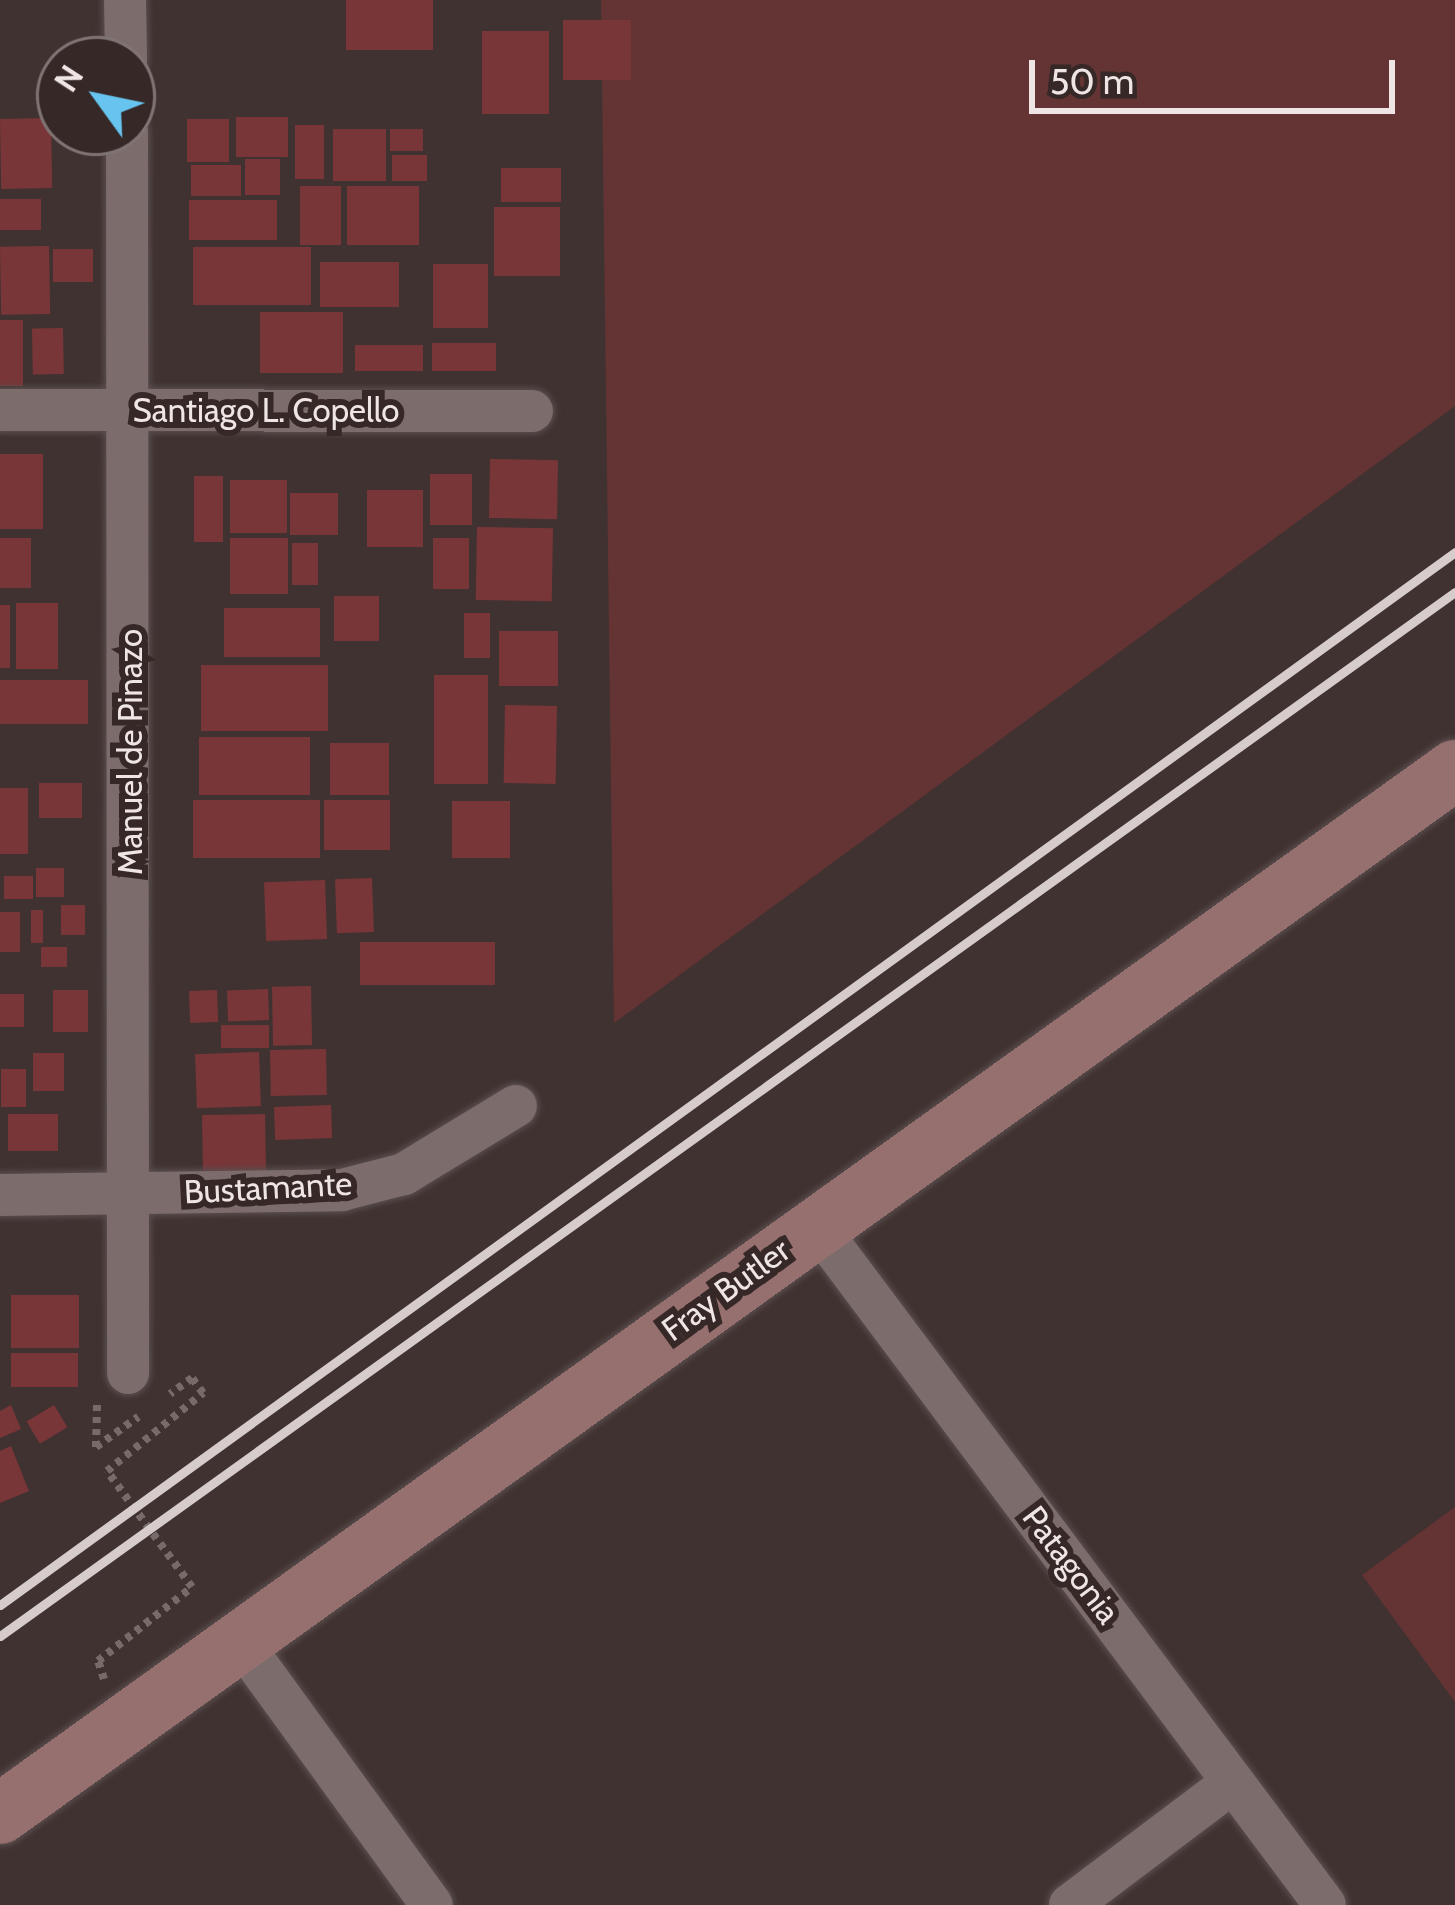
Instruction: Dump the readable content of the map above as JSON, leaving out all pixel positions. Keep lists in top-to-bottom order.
{
  "streets": {
    "street": [
      "Santiago L. Copello",
      "Manuel de Pinazo",
      "Bustamante",
      "Fray Butler",
      "Patagonia"
    ]
  },
  "crossings": [
    ["Santiago L. Copello", "Manuel de Pinazo"],
    ["Manuel de Pinazo", "Bustamante"],
    ["Fray Butler", "Patagonia"]
  ],
  "scale_bar": "50 m",
  "north": "top left"
}
